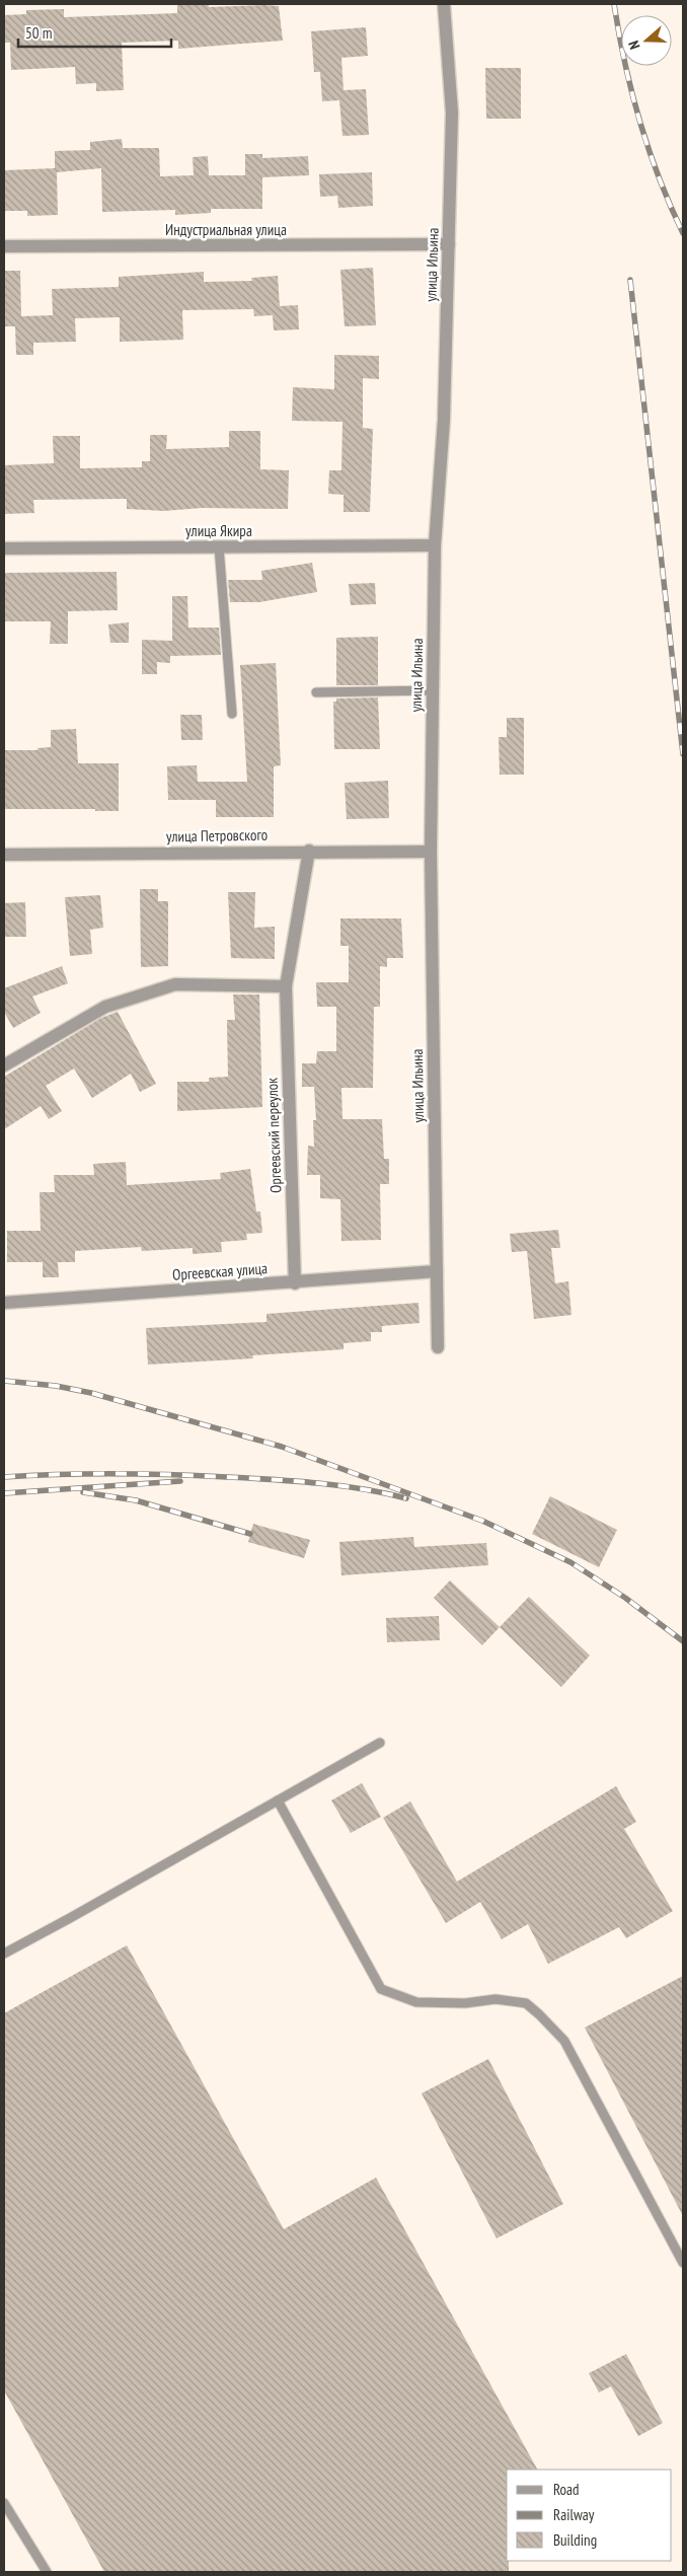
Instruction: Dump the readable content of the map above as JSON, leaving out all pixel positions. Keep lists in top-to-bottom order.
{
  "streets": {
    "street": [
      "Индустриальная улица",
      "улица Ильина",
      "улица Якира",
      "улица Петровского",
      "Оргеевский переулок",
      "Оргеевская улица"
    ]
  },
  "crossings": [
    ["Индустриальная улица", "улица Ильина"],
    ["улица Ильина", "улица Якира"],
    ["улица Ильина", "улица Петровского"],
    ["улица Ильина", "Оргеевская улица"],
    ["улица Петровского", "Оргеевский переулок"],
    ["Оргеевский переулок", "Оргеевская улица"]
  ],
  "legend": ["Road", "Railway", "Building"],
  "scale_bar": "50 m",
  "north": "left"
}
